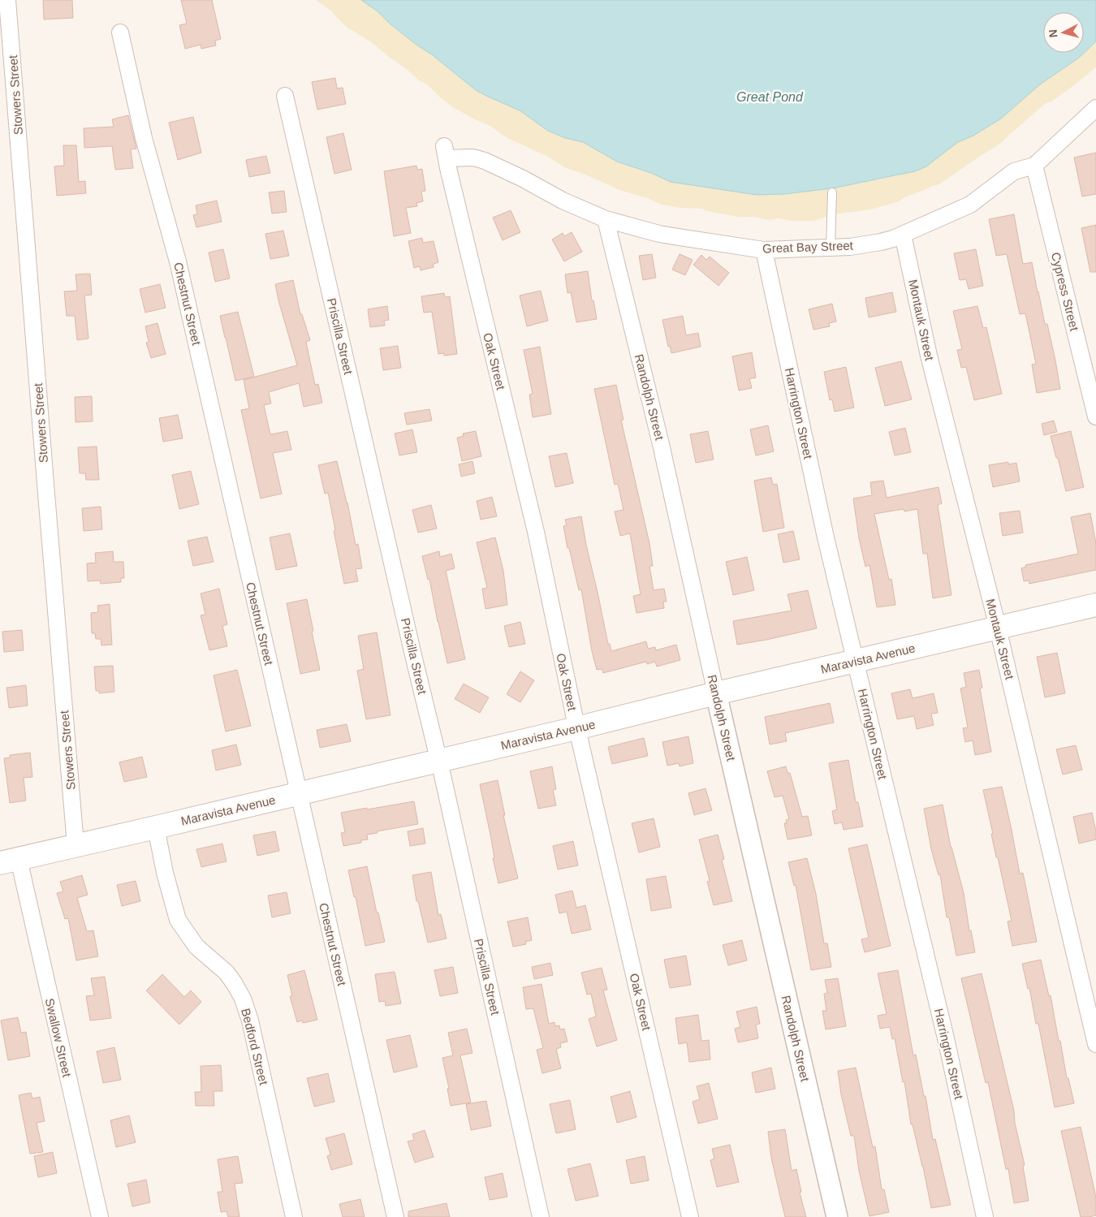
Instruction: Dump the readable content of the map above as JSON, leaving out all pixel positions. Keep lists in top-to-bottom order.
{
  "streets": {
    "main road": ["Maravista Avenue"],
    "street": [
      "Stowers Street",
      "Great Bay Street",
      "Cypress Street",
      "Chestnut Street",
      "Montauk Street",
      "Priscilla Street",
      "Oak Street",
      "Randolph Street",
      "Harrington Street",
      "Swallow Street",
      "Bedford Street"
    ]
  },
  "crossings": [
    ["Stowers Street", "Maravista Avenue"],
    ["Great Bay Street", "Cypress Street"],
    ["Great Bay Street", "Montauk Street"],
    ["Great Bay Street", "Oak Street"],
    ["Great Bay Street", "Randolph Street"],
    ["Great Bay Street", "Harrington Street"],
    ["Chestnut Street", "Maravista Avenue"],
    ["Montauk Street", "Maravista Avenue"],
    ["Priscilla Street", "Maravista Avenue"],
    ["Oak Street", "Maravista Avenue"],
    ["Randolph Street", "Maravista Avenue"],
    ["Harrington Street", "Maravista Avenue"],
    ["Maravista Avenue", "Swallow Street"],
    ["Maravista Avenue", "Bedford Street"]
  ],
  "water": ["Great Pond"],
  "north": "left"
}
